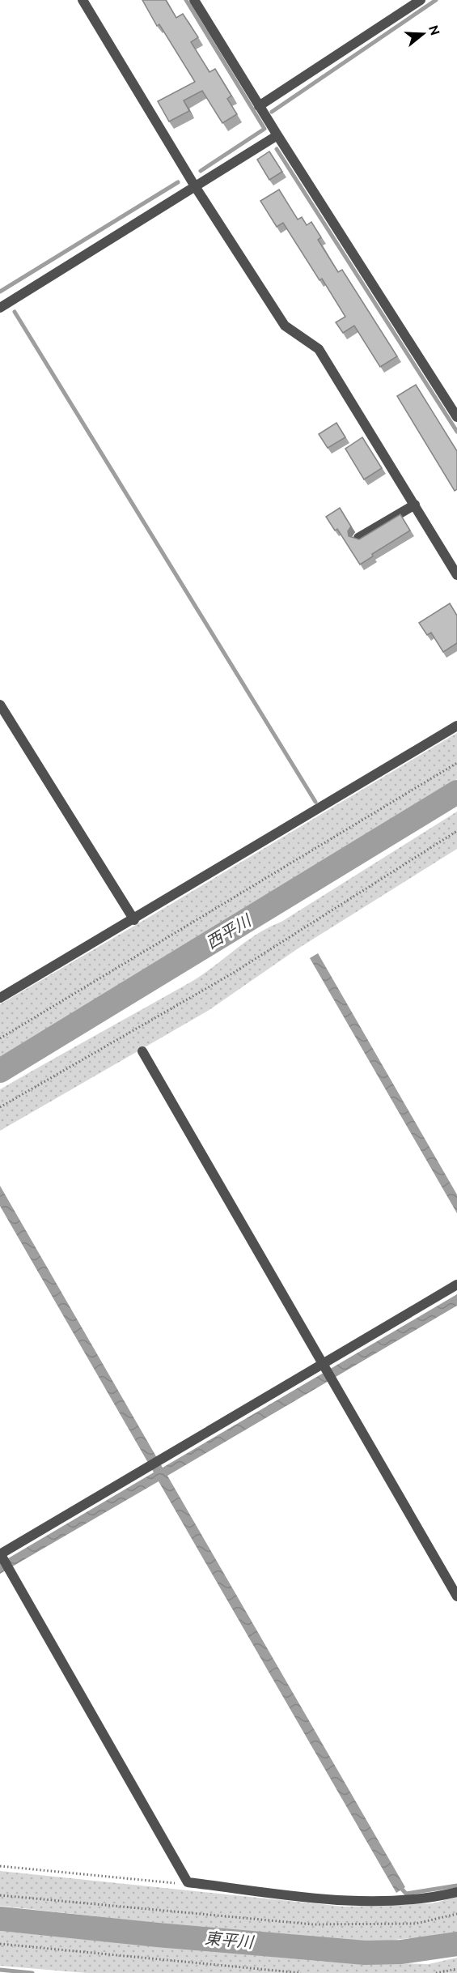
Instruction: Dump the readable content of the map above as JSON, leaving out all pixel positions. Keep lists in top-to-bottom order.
{
  "water": ["西平川", "東平川"],
  "north": "right"
}
